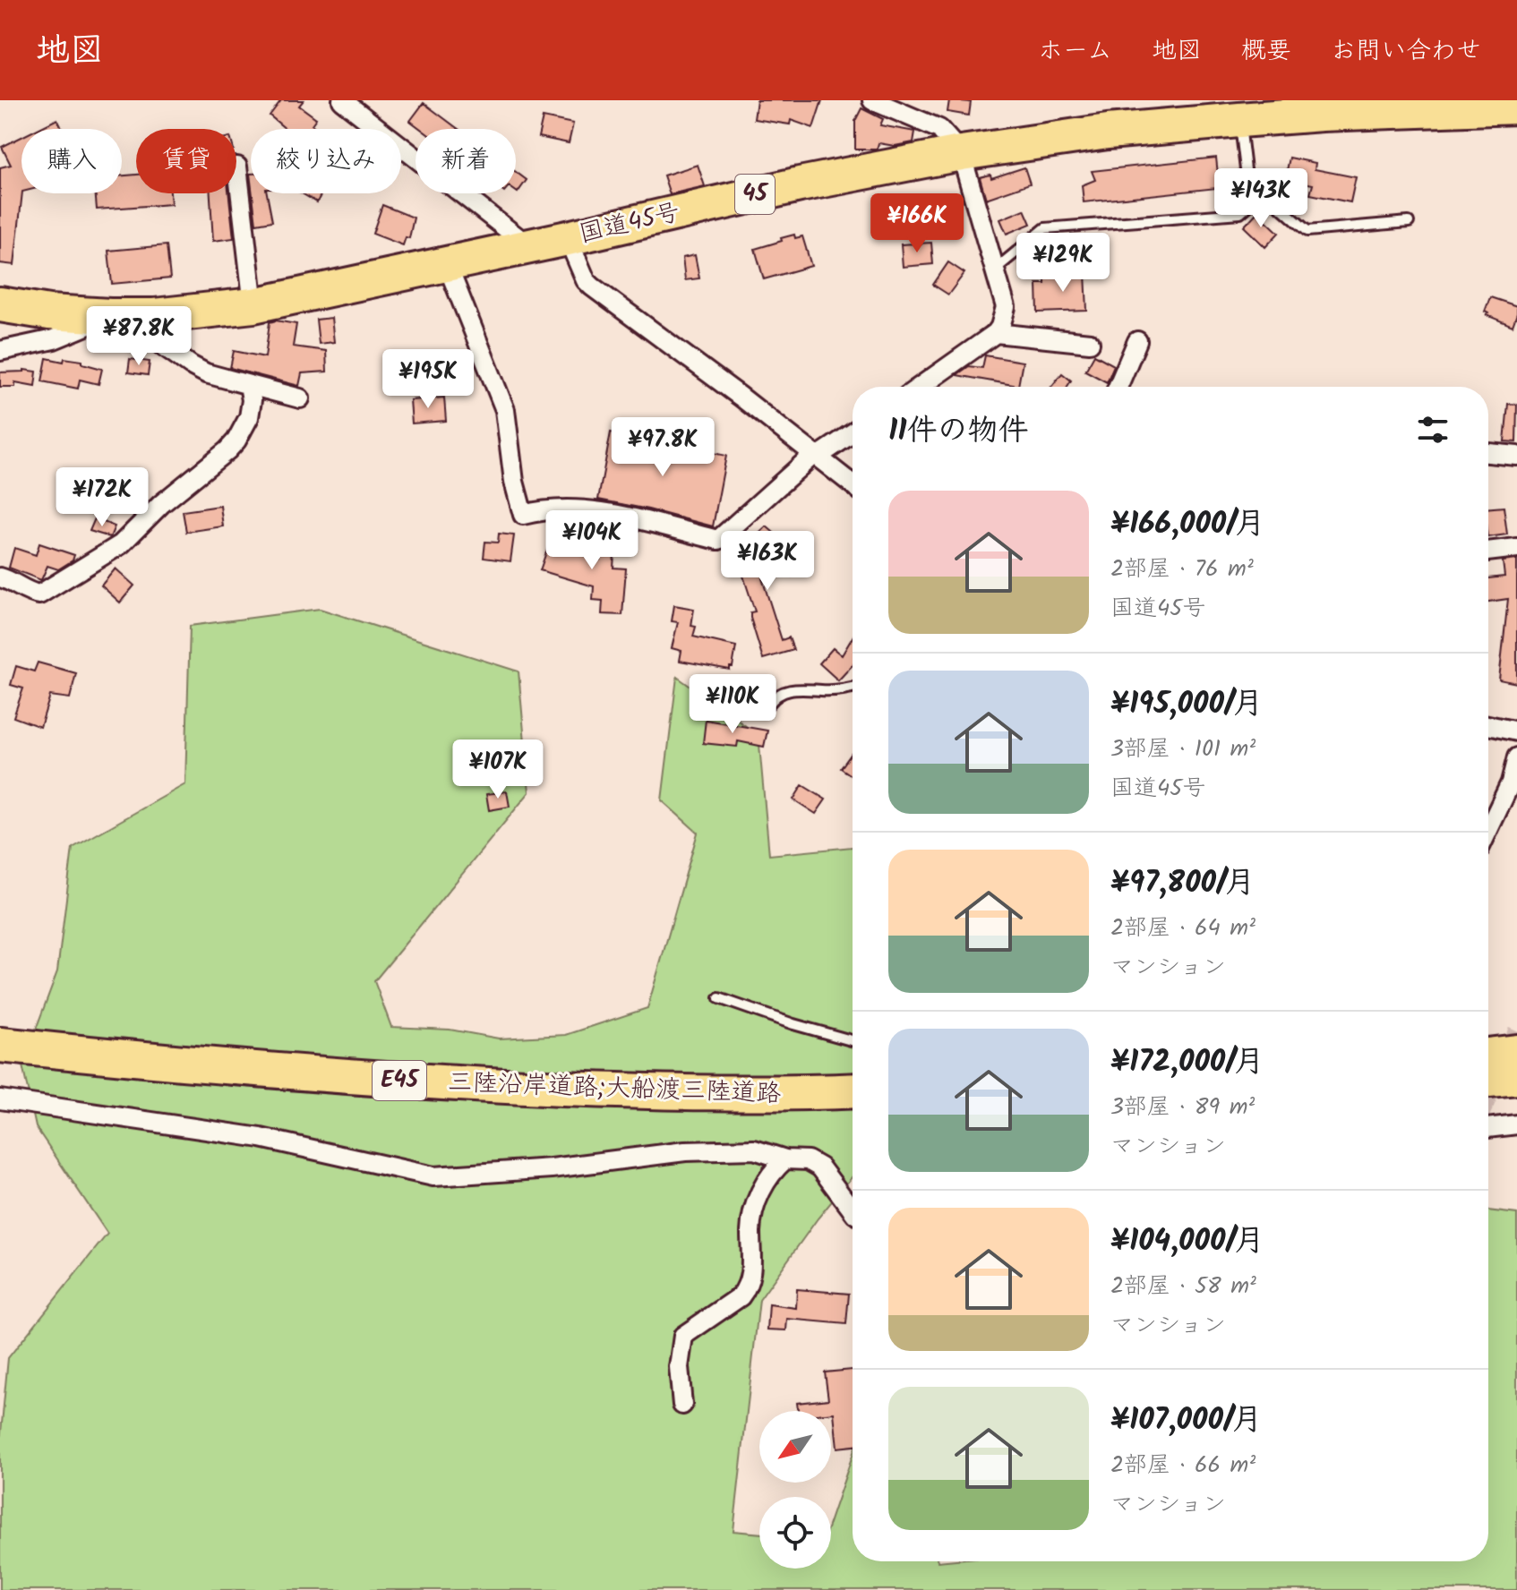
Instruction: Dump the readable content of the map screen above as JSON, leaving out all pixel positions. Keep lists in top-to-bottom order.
{
  "streets": {
    "highway": [
      "45",
      "国道45号",
      "E45",
      "三陸沿岸道路;大船渡三陸道路"
    ]
  },
  "north": "bottom left",
  "page": {
    "header": "地図",
    "nav": [
      "ホーム",
      "地図",
      "概要",
      "お問い合わせ"
    ],
    "chip": [
      "購入",
      "賃貸",
      "絞り込み",
      "新着"
    ],
    "price": [
      "¥143K",
      "¥166K",
      "¥129K",
      "¥87.8K",
      "¥195K",
      "¥97.8K",
      "¥172K",
      "¥104K",
      "¥163K",
      "¥110K",
      "¥107K"
    ],
    "heading": "11件の物件",
    "list": [
      {
        "name": "¥166,000/月",
        "note": "2部屋 · 76 m² · 国道45号"
      },
      {
        "name": "¥195,000/月",
        "note": "3部屋 · 101 m² · 国道45号"
      },
      {
        "name": "¥97,800/月",
        "note": "2部屋 · 64 m² · マンション"
      },
      {
        "name": "¥172,000/月",
        "note": "3部屋 · 89 m² · マンション"
      },
      {
        "name": "¥104,000/月",
        "note": "2部屋 · 58 m² · マンション"
      },
      {
        "name": "¥107,000/月",
        "note": "2部屋 · 66 m² · マンション"
      }
    ]
  }
}
